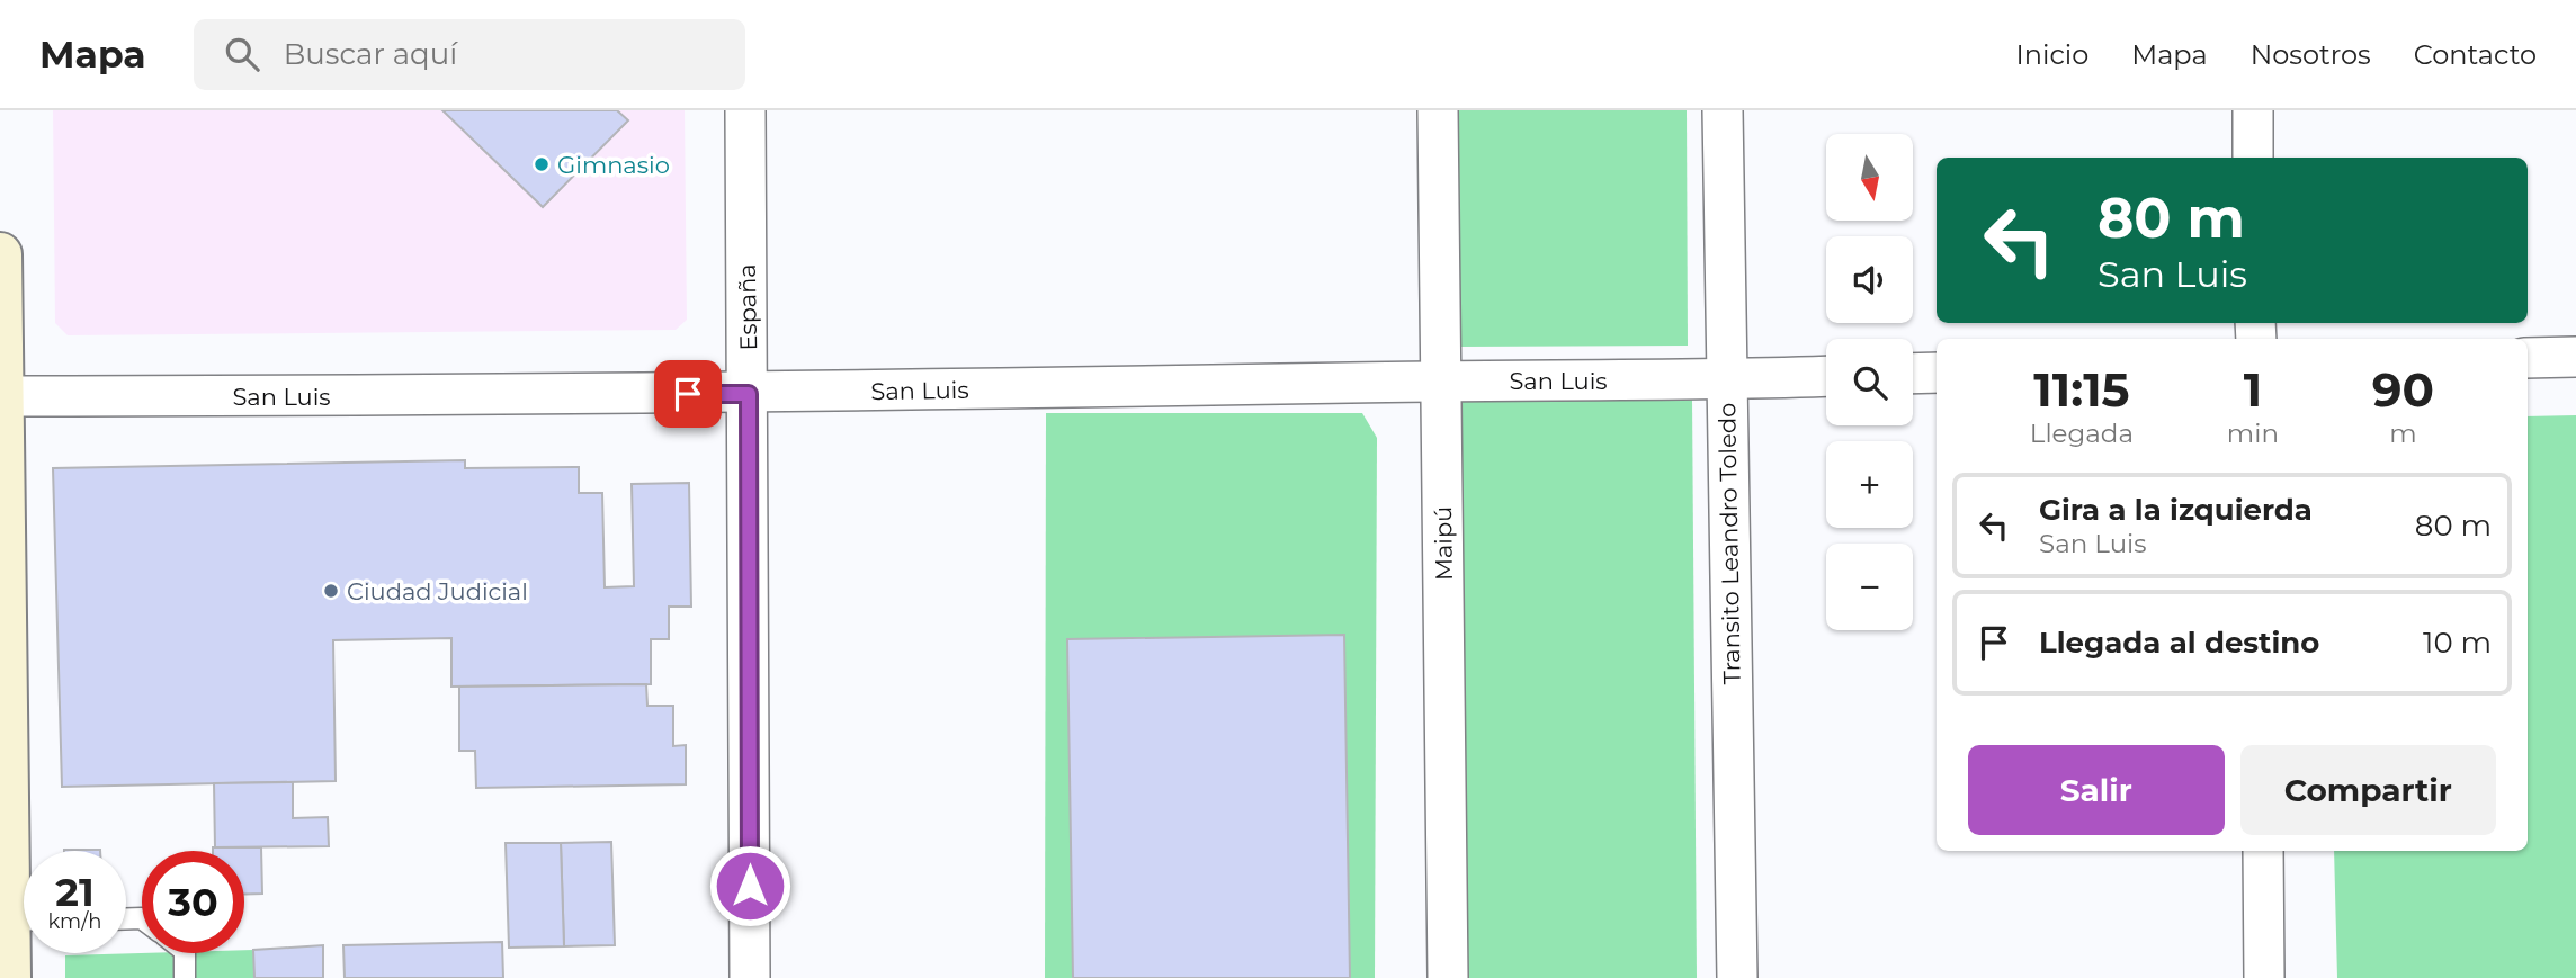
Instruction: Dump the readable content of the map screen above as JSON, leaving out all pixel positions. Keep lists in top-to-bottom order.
{
  "streets": {
    "street": [
      "España",
      "San Luis",
      "Maipú",
      "Transito Leandro Toledo"
    ]
  },
  "crossings": [
    ["España", "San Luis"],
    ["San Luis", "Maipú"],
    ["San Luis", "Transito Leandro Toledo"]
  ],
  "places": ["Gimnasio", "Ciudad Judicial"],
  "north": "bottom",
  "page": {
    "header": "Mapa",
    "search": "Buscar aquí",
    "nav": [
      "Inicio",
      "Mapa",
      "Nosotros",
      "Contacto"
    ],
    "map_buttons": ["+", "−"],
    "turn": ["80 m", "San Luis"],
    "eta": [
      "11:15",
      "Llegada",
      "1",
      "min",
      "90",
      "m"
    ],
    "list": [
      {
        "name": "Gira a la izquierda",
        "note": "San Luis",
        "value": "80 m"
      },
      {
        "name": "Llegada al destino",
        "value": "10 m"
      }
    ],
    "buttons": ["Salir", "Compartir"],
    "speed": "21 km/h",
    "limit": "30"
  }
}
